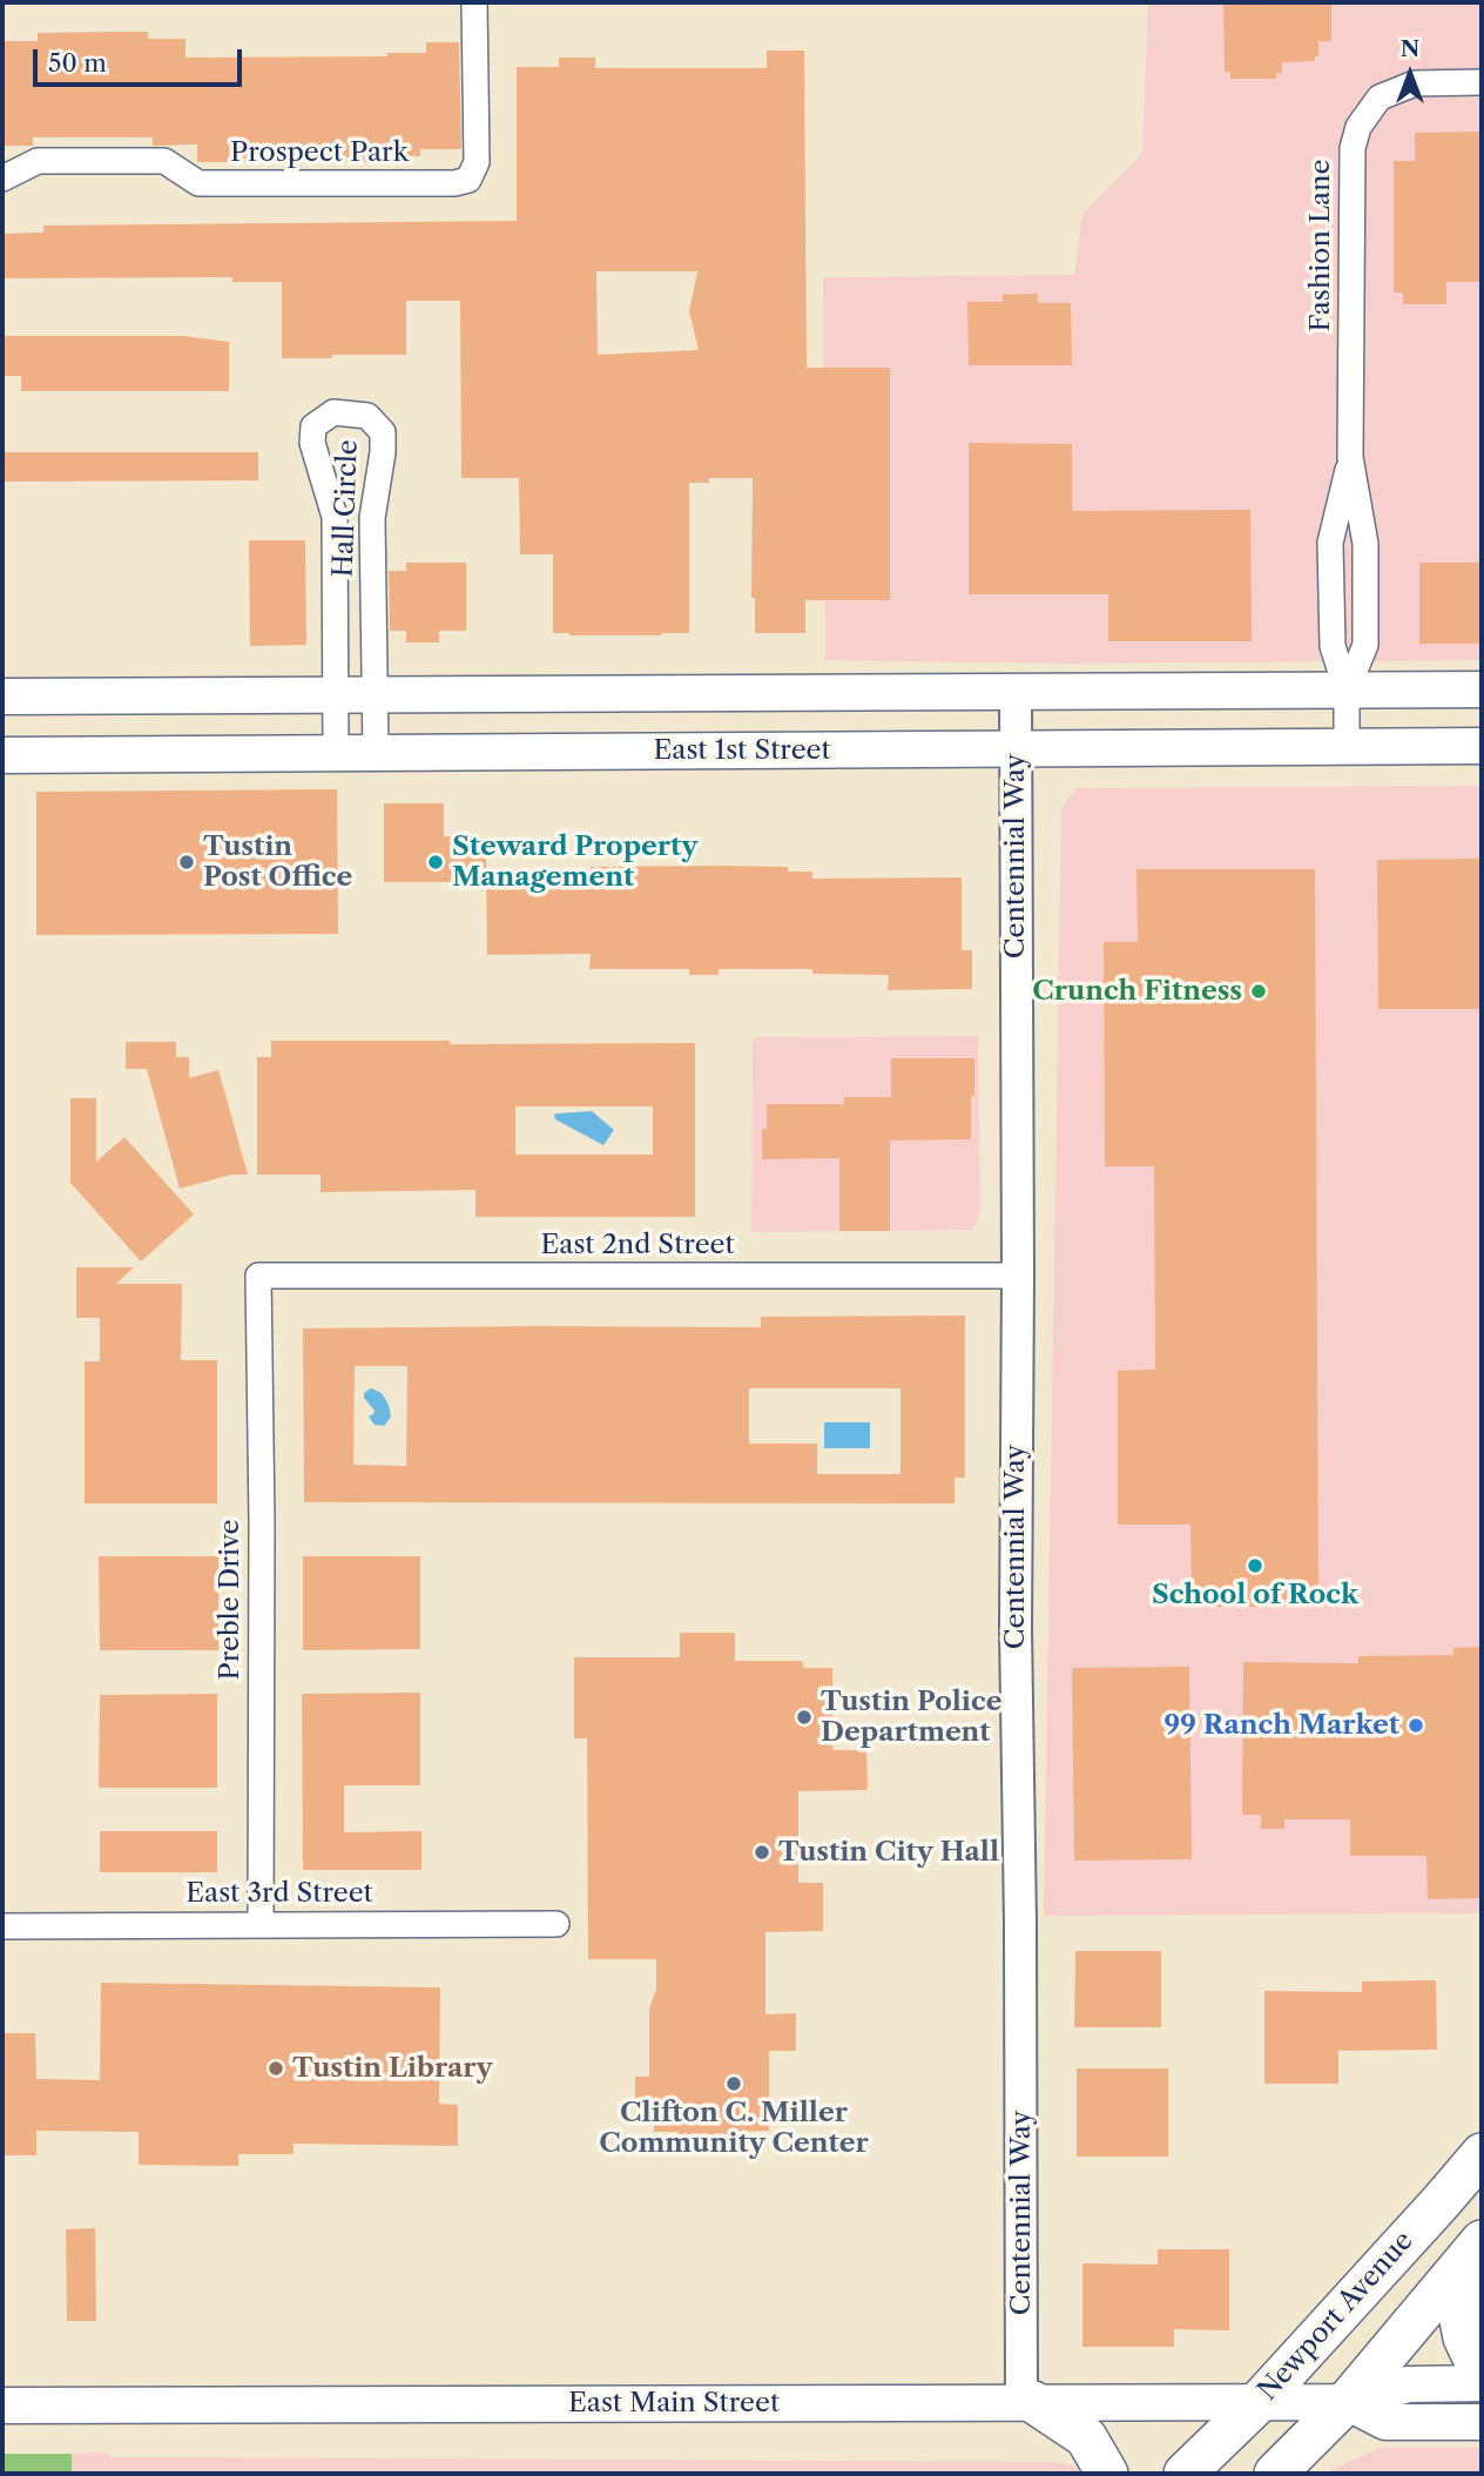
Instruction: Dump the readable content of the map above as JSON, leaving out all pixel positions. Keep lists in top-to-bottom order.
{
  "streets": {
    "main road": ["East 1st Street", "Newport Avenue", "East Main Street"],
    "street": [
      "Prospect Park",
      "Fashion Lane",
      "Hall Circle",
      "Centennial Way",
      "East 2nd Street",
      "Preble Drive",
      "East 3rd Street"
    ]
  },
  "crossings": [
    ["Fashion Lane", "East 1st Street"],
    ["Hall Circle", "East 1st Street"],
    ["East 1st Street", "Centennial Way"],
    ["Centennial Way", "East 2nd Street"],
    ["Centennial Way", "East Main Street"],
    ["East 2nd Street", "Preble Drive"],
    ["Preble Drive", "East 3rd Street"],
    ["Newport Avenue", "East Main Street"]
  ],
  "places": [
    "Tustin Post Office",
    "Steward Property Management",
    "Crunch Fitness",
    "School of Rock",
    "Tustin Police Department",
    "99 Ranch Market",
    "Tustin City Hall",
    "Tustin Library",
    "Clifton C. Miller Community Center"
  ],
  "scale_bar": "50 m",
  "north": "top"
}
